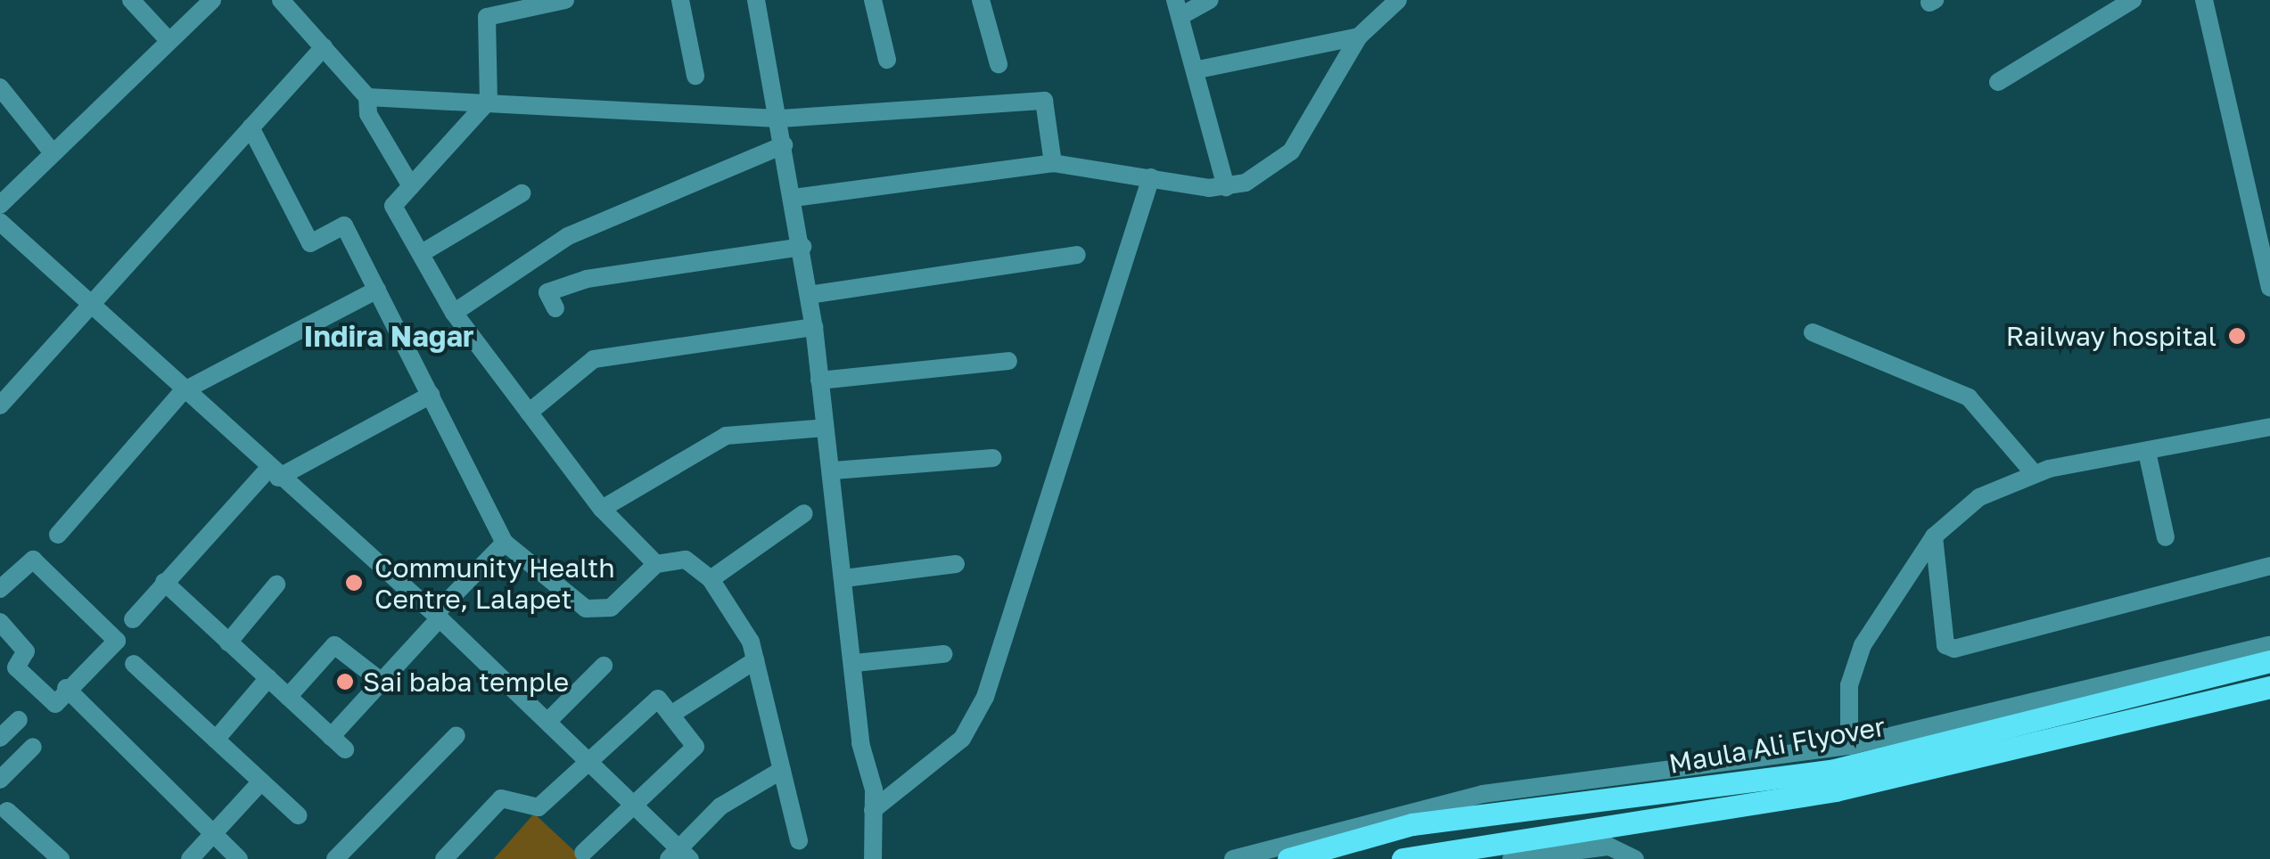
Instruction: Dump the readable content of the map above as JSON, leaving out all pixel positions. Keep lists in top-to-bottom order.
{
  "streets": {
    "main road": ["Maula Ali Flyover"]
  },
  "districts": ["Indira Nagar"],
  "places": ["Railway hospital", "Community Health Centre, Lalapet", "Sai baba temple"]
}
